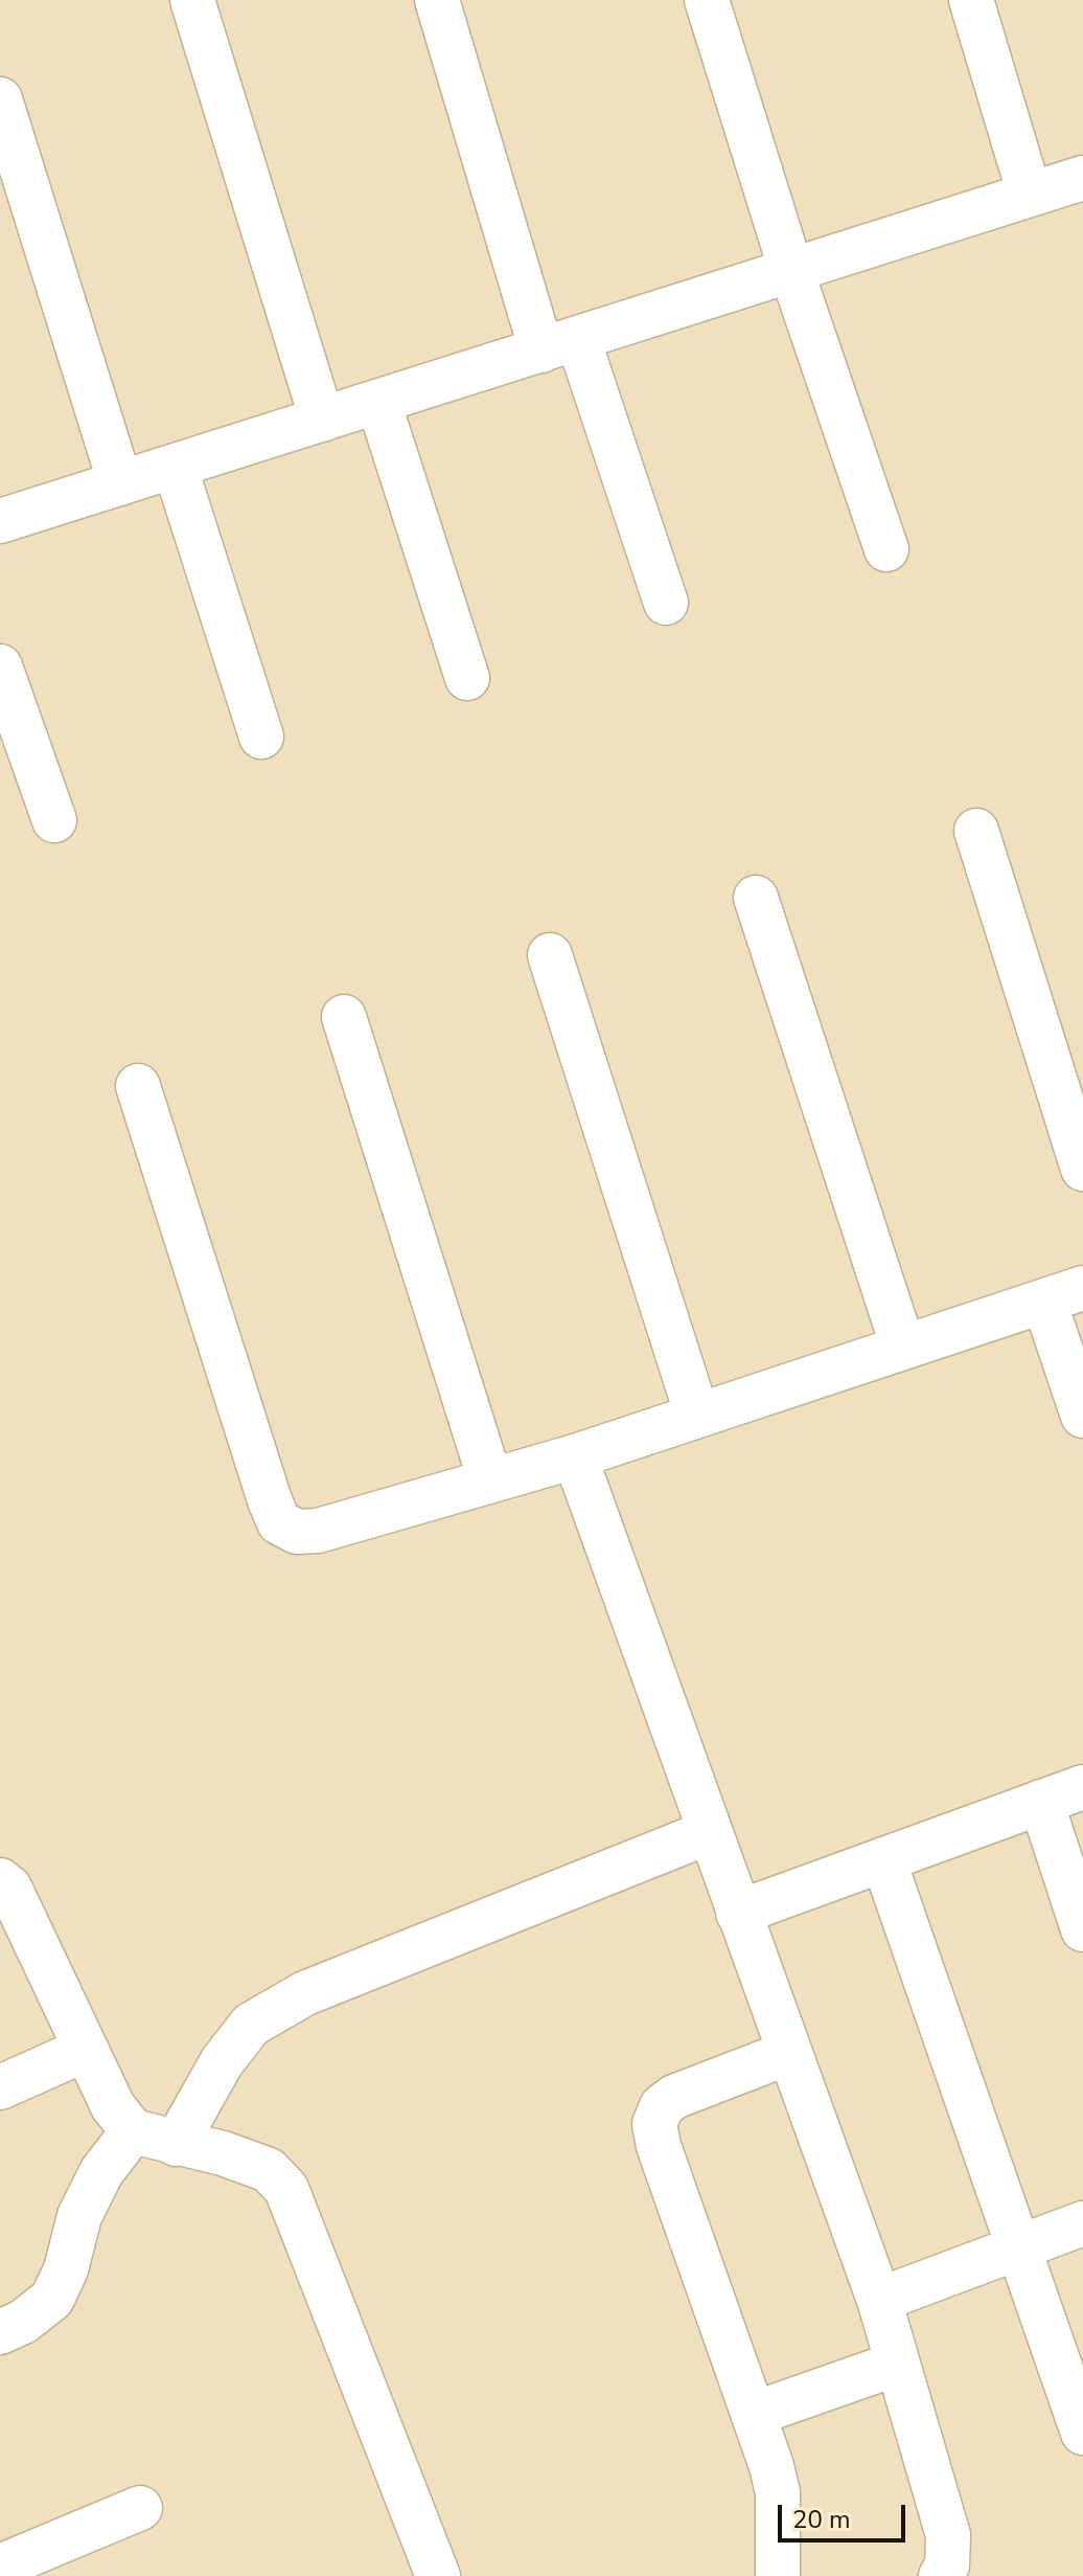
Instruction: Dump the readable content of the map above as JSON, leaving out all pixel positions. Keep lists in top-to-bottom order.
{
  "scale_bar": "20 m"
}
